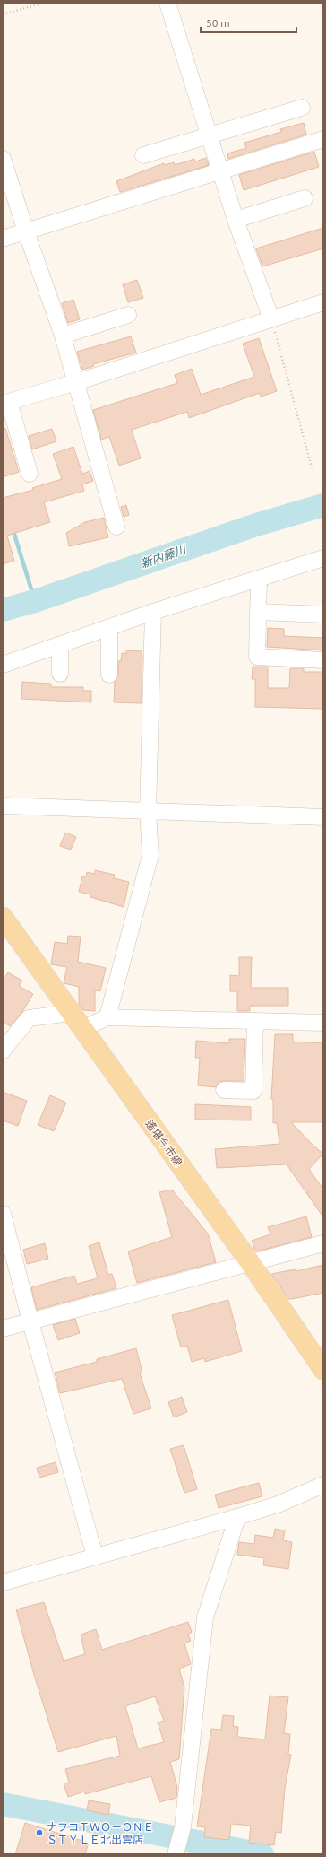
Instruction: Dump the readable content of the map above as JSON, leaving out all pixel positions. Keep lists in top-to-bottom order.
{
  "streets": {
    "main road": ["遙堪今市線"]
  },
  "water": ["新内藤川"],
  "places": ["ナフコＴＷＯ－ＯＮＥ ＳＴＹＬＥ北出雲店"],
  "scale_bar": "50 m"
}
